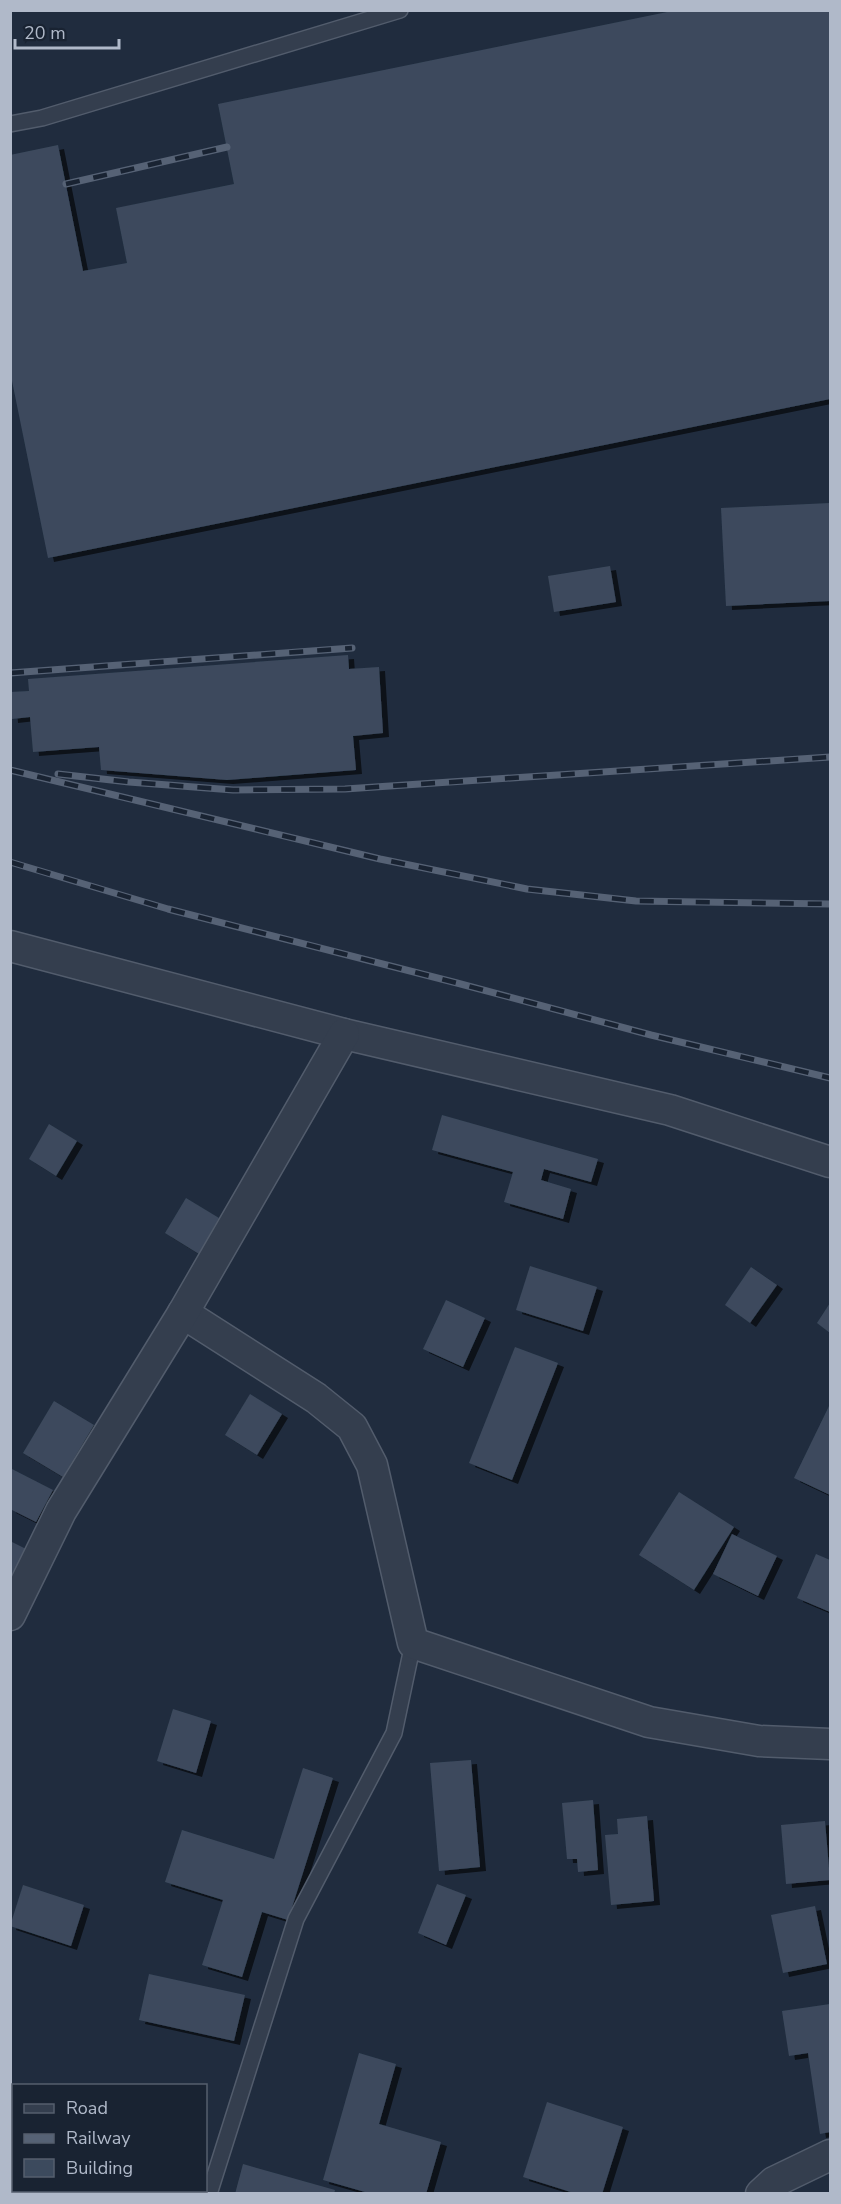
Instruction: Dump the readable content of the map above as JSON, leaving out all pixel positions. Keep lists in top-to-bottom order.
{
  "legend": ["Road", "Railway", "Building"],
  "scale_bar": "20 m"
}
